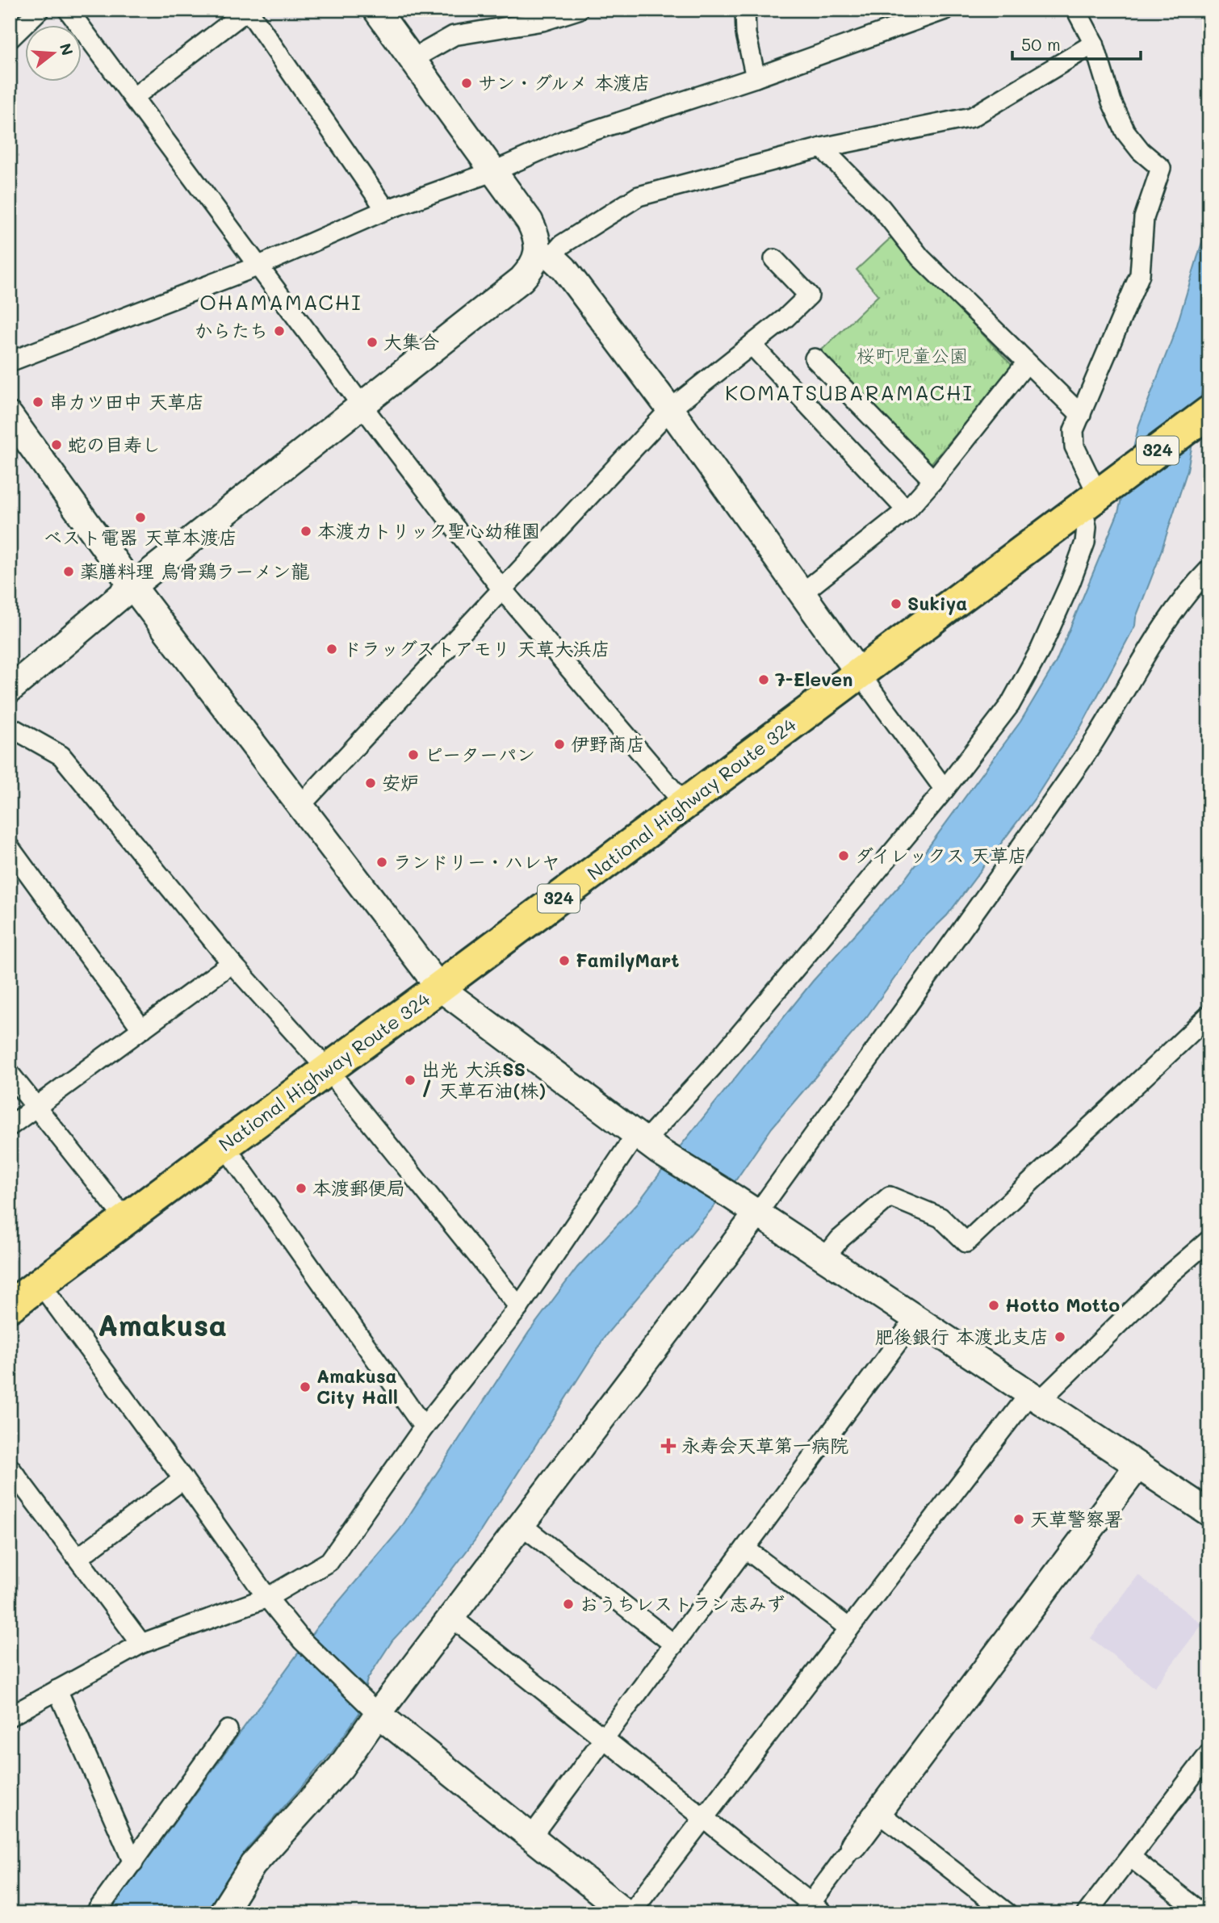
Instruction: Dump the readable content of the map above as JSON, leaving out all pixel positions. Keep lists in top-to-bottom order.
{
  "streets": {
    "highway": ["324", "National Highway Route 324"]
  },
  "districts": ["OHAMAMACHI", "KOMATSUBARAMACHI", "Amakusa"],
  "parks": ["桜町児童公園"],
  "places": {
    "other": [
      "サン・グルメ 本渡店",
      "からたち",
      "大集合",
      "串カツ田中 天草店",
      "蛇の目寿し",
      "ベスト電器 天草本渡店",
      "本渡カトリック聖心幼稚園",
      "薬膳料理 烏骨鶏ラーメン龍",
      "Sukiya",
      "ドラッグストアモリ 天草大浜店",
      "7-Eleven",
      "伊野商店",
      "ピーターパン",
      "安炉",
      "ダイレックス 天草店",
      "ランドリー・ハレヤ",
      "FamilyMart",
      "出光 大浜SS / 天草石油(株)",
      "本渡郵便局",
      "Hotto Motto",
      "肥後銀行 本渡北支店",
      "Amakusa City Hall",
      "天草警察署",
      "おうちレストラン志みず"
    ],
    "health": ["永寿会天草第一病院"]
  },
  "scale_bar": "50 m",
  "north": "right"
}
